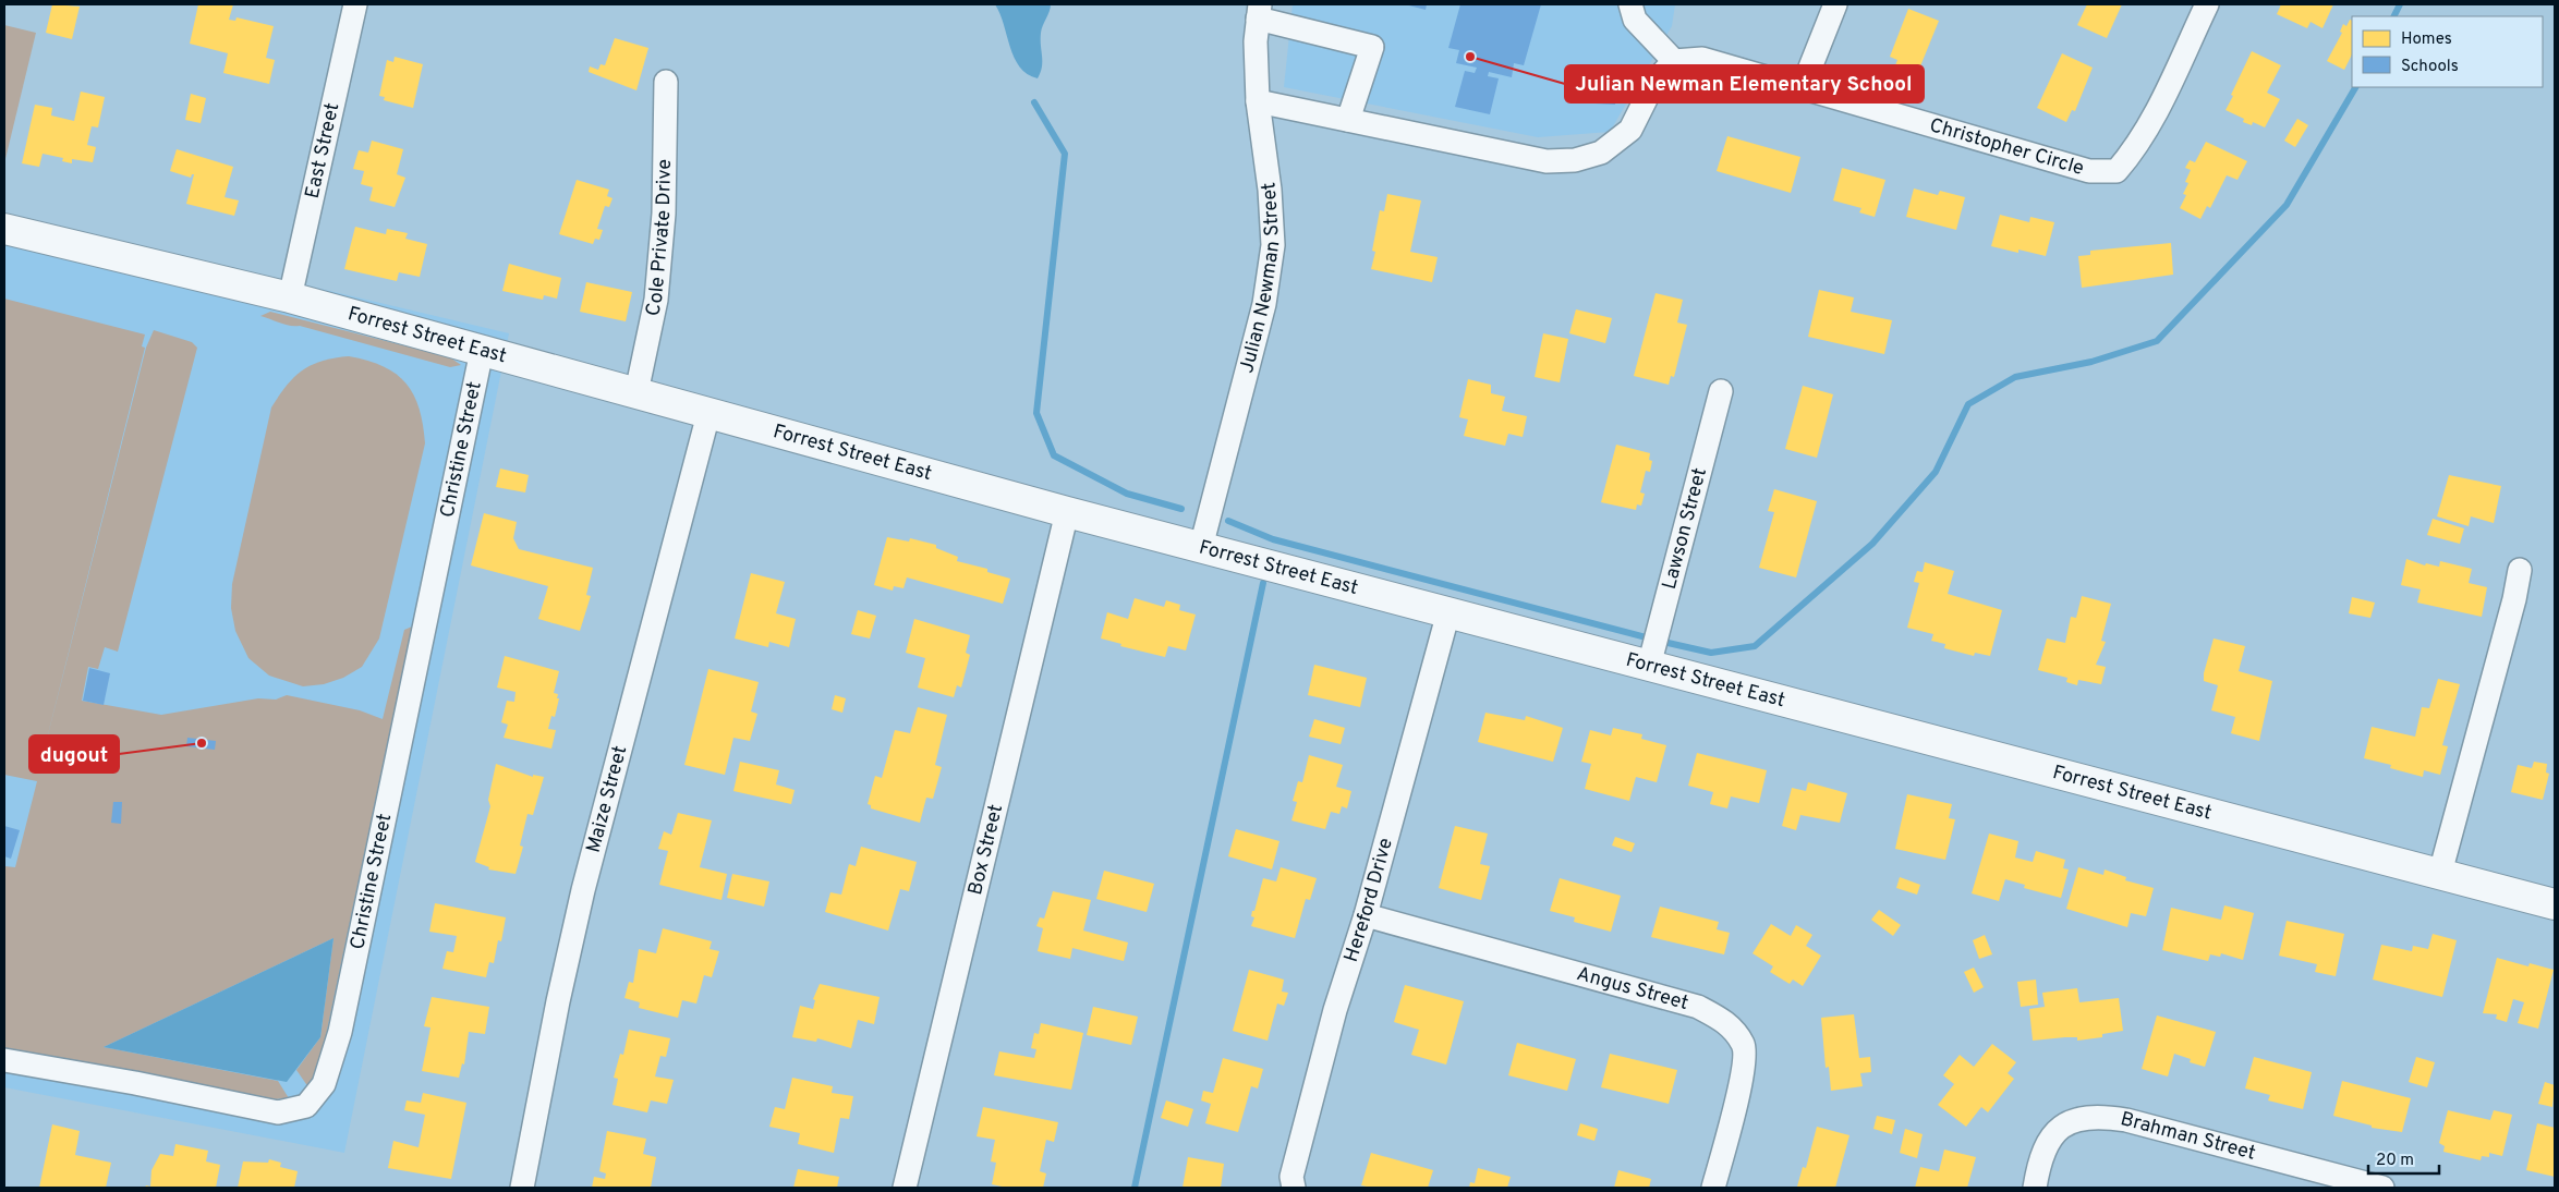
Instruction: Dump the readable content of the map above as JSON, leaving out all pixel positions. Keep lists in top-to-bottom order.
{
  "streets": {
    "main road": ["Forrest Street East"],
    "street": [
      "Christopher Circle",
      "East Street",
      "Cole Private Drive",
      "Julian Newman Street",
      "Christine Street",
      "Lawson Street",
      "Maize Street",
      "Box Street",
      "Hereford Drive",
      "Angus Street",
      "Brahman Street"
    ]
  },
  "crossings": [
    ["East Street", "Forrest Street East"],
    ["Cole Private Drive", "Forrest Street East"],
    ["Julian Newman Street", "Forrest Street East"],
    ["Forrest Street East", "Christine Street"],
    ["Forrest Street East", "Lawson Street"],
    ["Forrest Street East", "Maize Street"],
    ["Forrest Street East", "Box Street"],
    ["Forrest Street East", "Hereford Drive"],
    ["Hereford Drive", "Angus Street"]
  ],
  "places": ["Julian Newman Elementary School", "dugout"],
  "legend": ["Homes", "Schools"],
  "scale_bar": "20 m"
}
